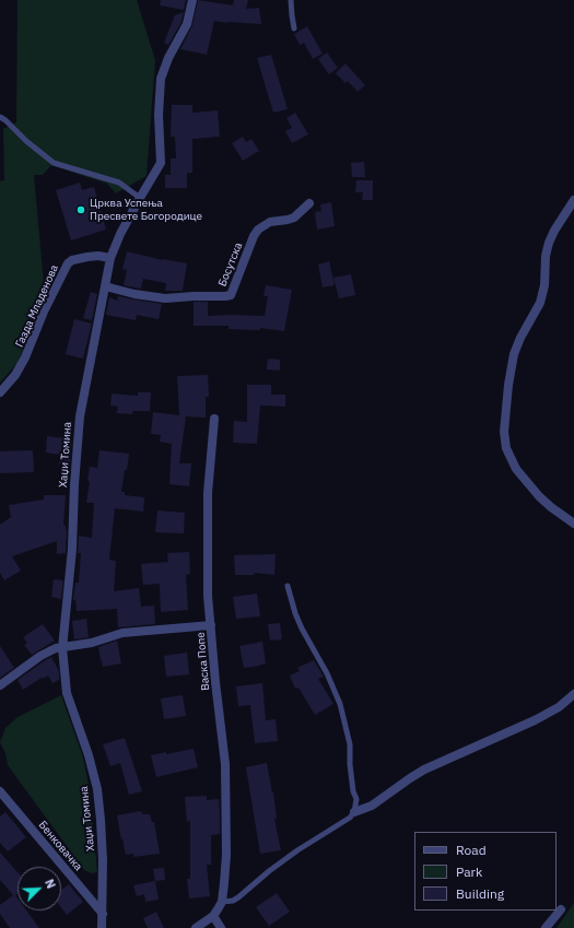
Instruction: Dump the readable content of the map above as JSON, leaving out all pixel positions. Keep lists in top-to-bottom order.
{
  "streets": {
    "street": [
      "Босутска",
      "Газда Младенова",
      "Хаџи Томина",
      "Васка Попе",
      "Бенковачка"
    ]
  },
  "crossings": [
    ["Босутска", "Хаџи Томина"],
    ["Газда Младенова", "Хаџи Томина"],
    ["Хаџи Томина", "Бенковачка"]
  ],
  "places": ["Црква Успења Пресвете Богородице"],
  "legend": ["Road", "Park", "Building"],
  "north": "top right"
}
